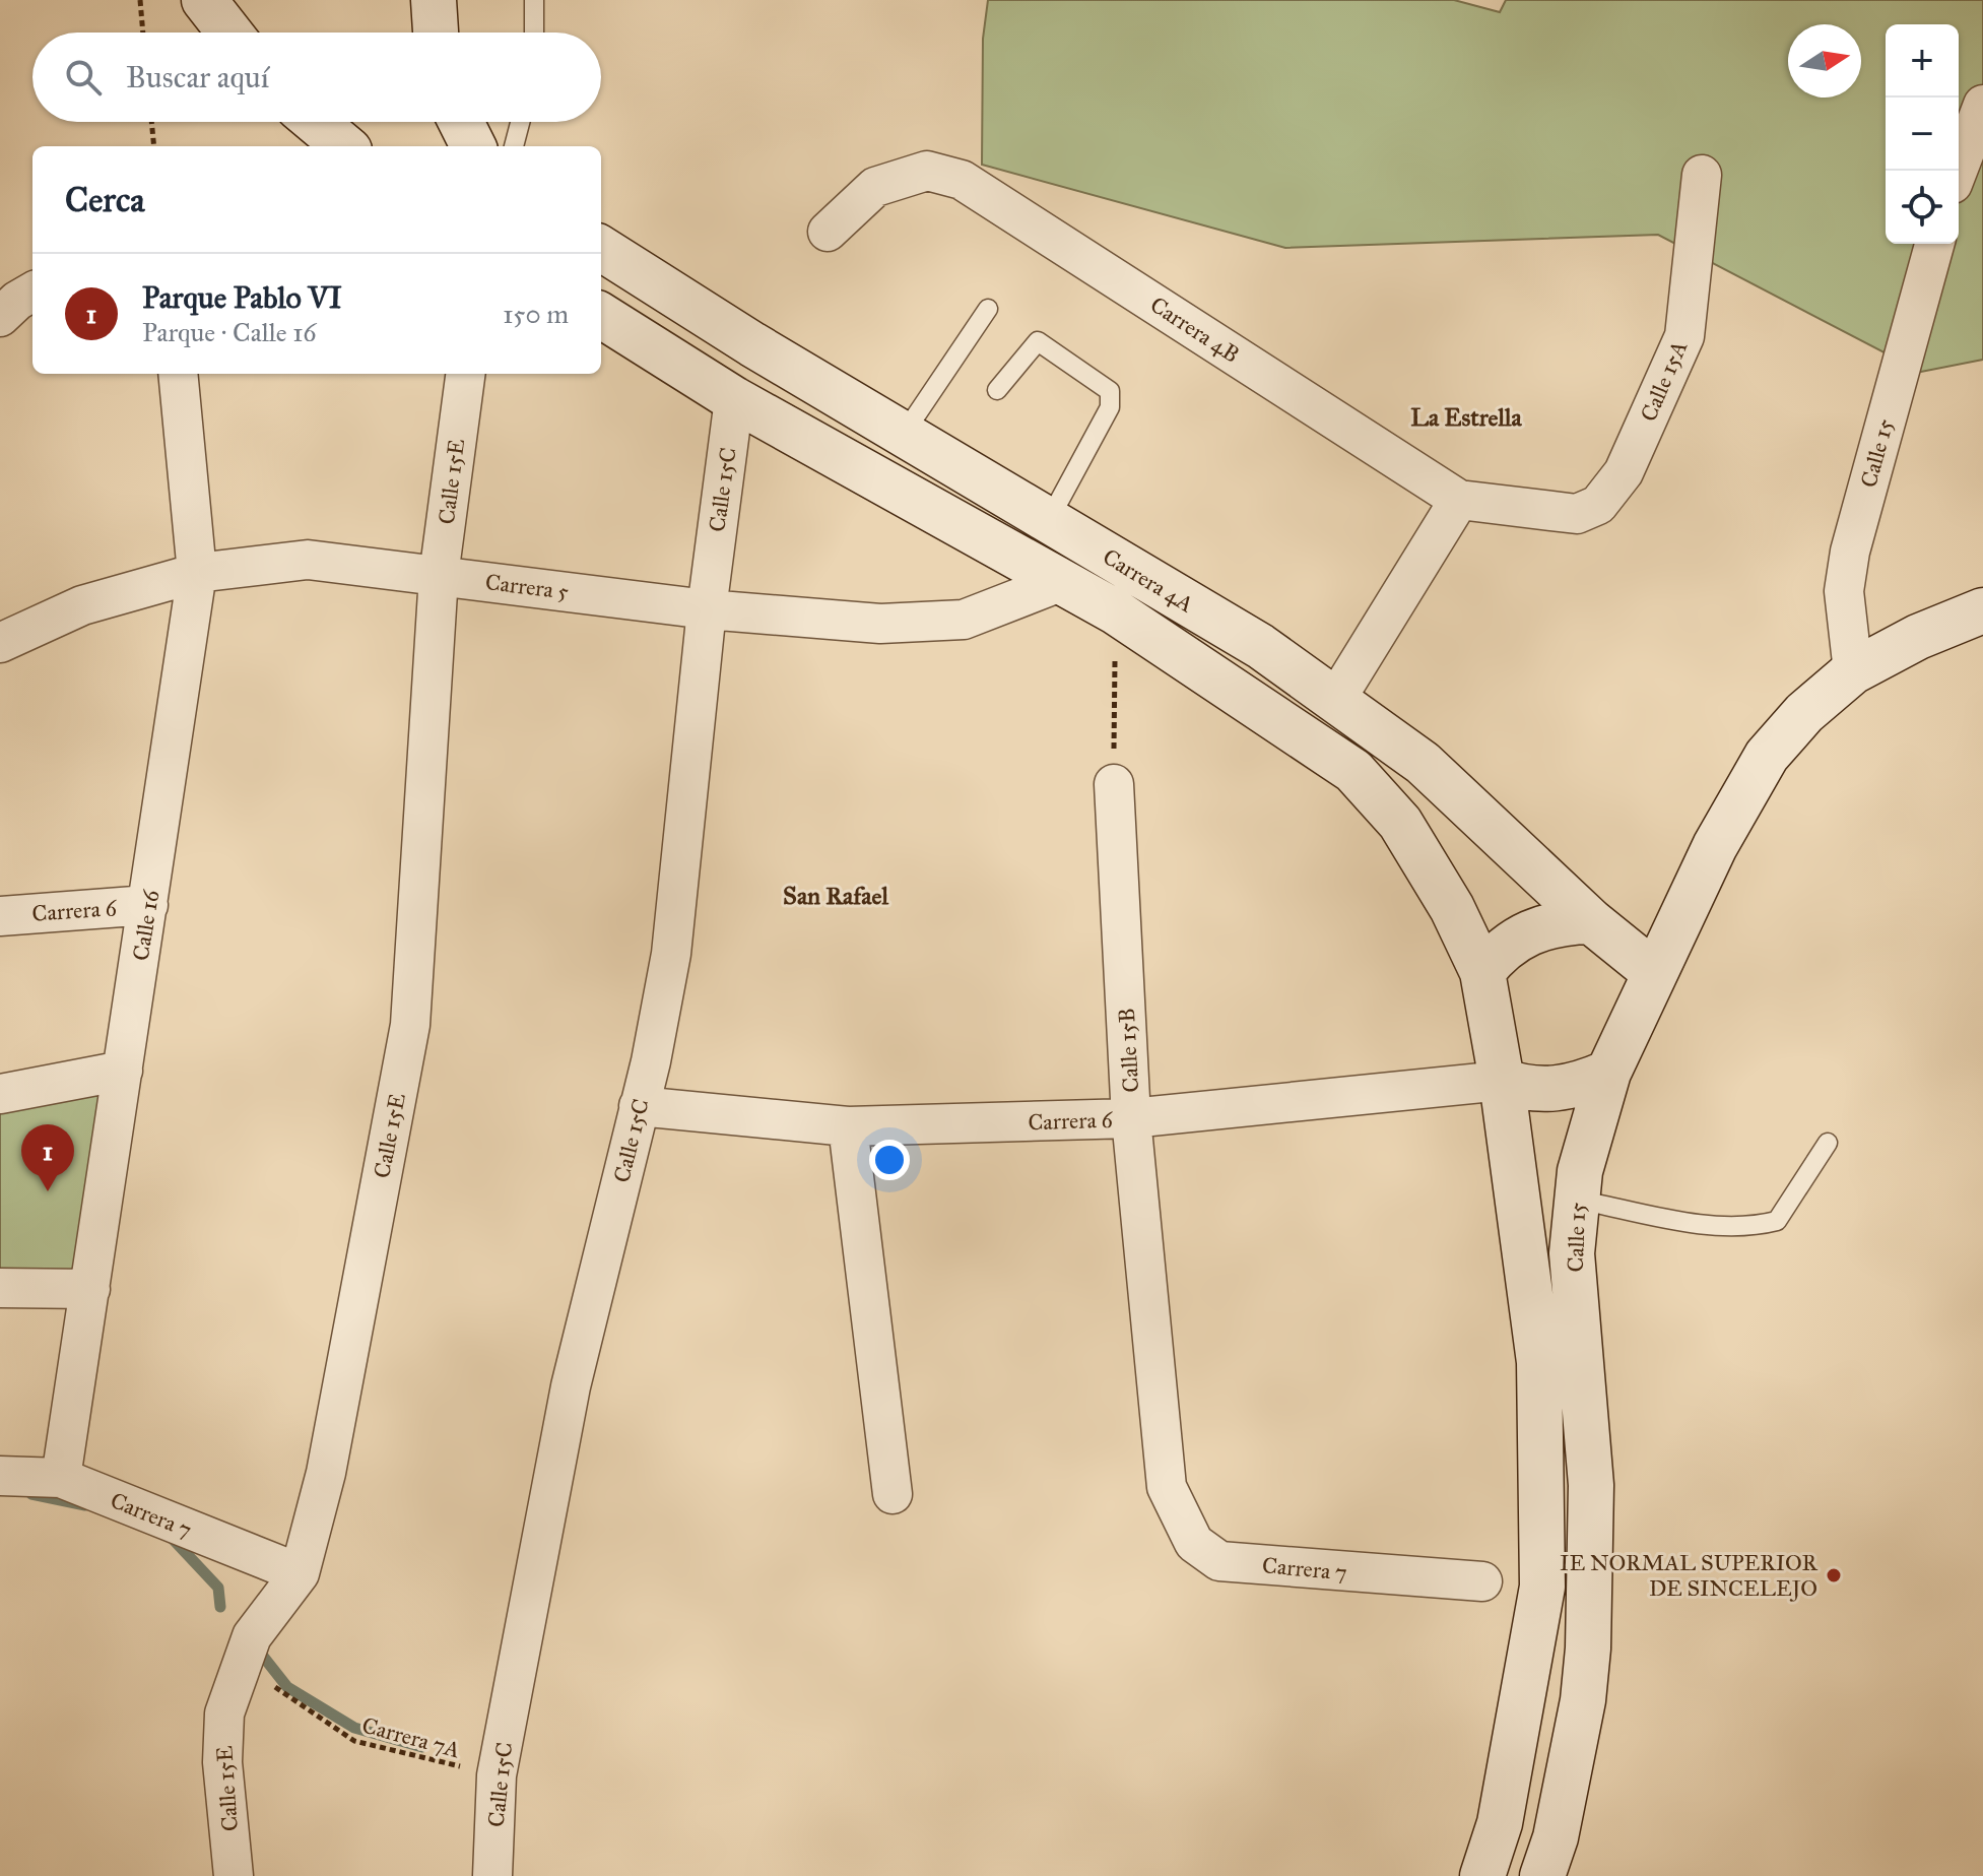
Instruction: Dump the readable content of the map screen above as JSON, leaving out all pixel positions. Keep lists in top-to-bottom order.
{
  "streets": {
    "main road": ["Calle 15", "Carrera 4A"],
    "street": [
      "Carrera 4B",
      "Calle 15A",
      "Calle 15E",
      "Calle 15C",
      "Carrera 5",
      "Carrera 6",
      "Calle 16",
      "Calle 15B",
      "Carrera 7"
    ],
    "path": ["Carrera 7A"]
  },
  "crossings": [
    ["Carrera 4B", "Calle 15A"],
    ["Calle 15", "Carrera 4A"],
    ["Calle 15", "Carrera 6"],
    ["Calle 15E", "Carrera 5"],
    ["Calle 15E", "Carrera 7"],
    ["Calle 15E", "Carrera 7A"],
    ["Calle 15C", "Carrera 4A"],
    ["Calle 15C", "Carrera 5"],
    ["Calle 15C", "Carrera 6"],
    ["Calle 15C", "Carrera 7A"],
    ["Carrera 4A", "Carrera 5"],
    ["Carrera 4A", "Carrera 6"],
    ["Carrera 5", "Calle 16"],
    ["Carrera 6", "Calle 16"],
    ["Carrera 6", "Calle 15B"],
    ["Calle 16", "Carrera 7"],
    ["Calle 15B", "Carrera 7"]
  ],
  "districts": ["La Estrella", "San Rafael"],
  "places": ["IE NORMAL SUPERIOR DE SINCELEJO"],
  "north": "right",
  "page": {
    "map_buttons": ["+", "−"],
    "search": "Buscar aquí",
    "heading": "Cerca",
    "list": [
      {
        "mark": "1",
        "name": "Parque Pablo VI",
        "note": "Parque · Calle 16",
        "value": "150 m"
      }
    ],
    "pins": "1"
  }
}
